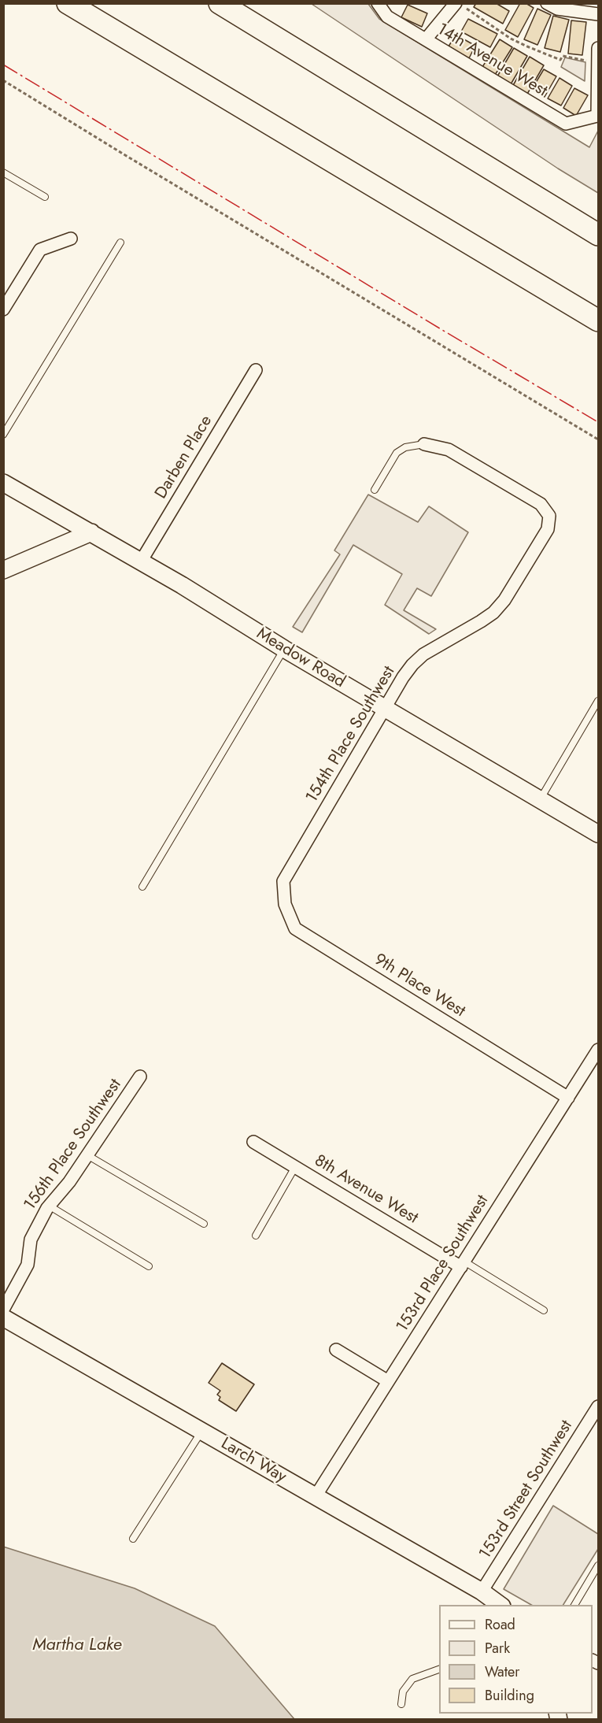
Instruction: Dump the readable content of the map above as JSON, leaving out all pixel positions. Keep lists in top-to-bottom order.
{
  "streets": {
    "street": [
      "14th Avenue West",
      "Darben Place",
      "Meadow Road",
      "154th Place Southwest",
      "9th Place West",
      "156th Place Southwest",
      "8th Avenue West",
      "153rd Place Southwest",
      "Larch Way",
      "153rd Street Southwest"
    ]
  },
  "crossings": [
    ["Darben Place", "Meadow Road"],
    ["Meadow Road", "154th Place Southwest"],
    ["154th Place Southwest", "9th Place West"],
    ["9th Place West", "153rd Place Southwest"],
    ["8th Avenue West", "153rd Place Southwest"],
    ["153rd Place Southwest", "Larch Way"],
    ["Larch Way", "153rd Street Southwest"]
  ],
  "water": ["Martha Lake"],
  "legend": [
    "Road",
    "Park",
    "Water",
    "Building"
  ]
}
